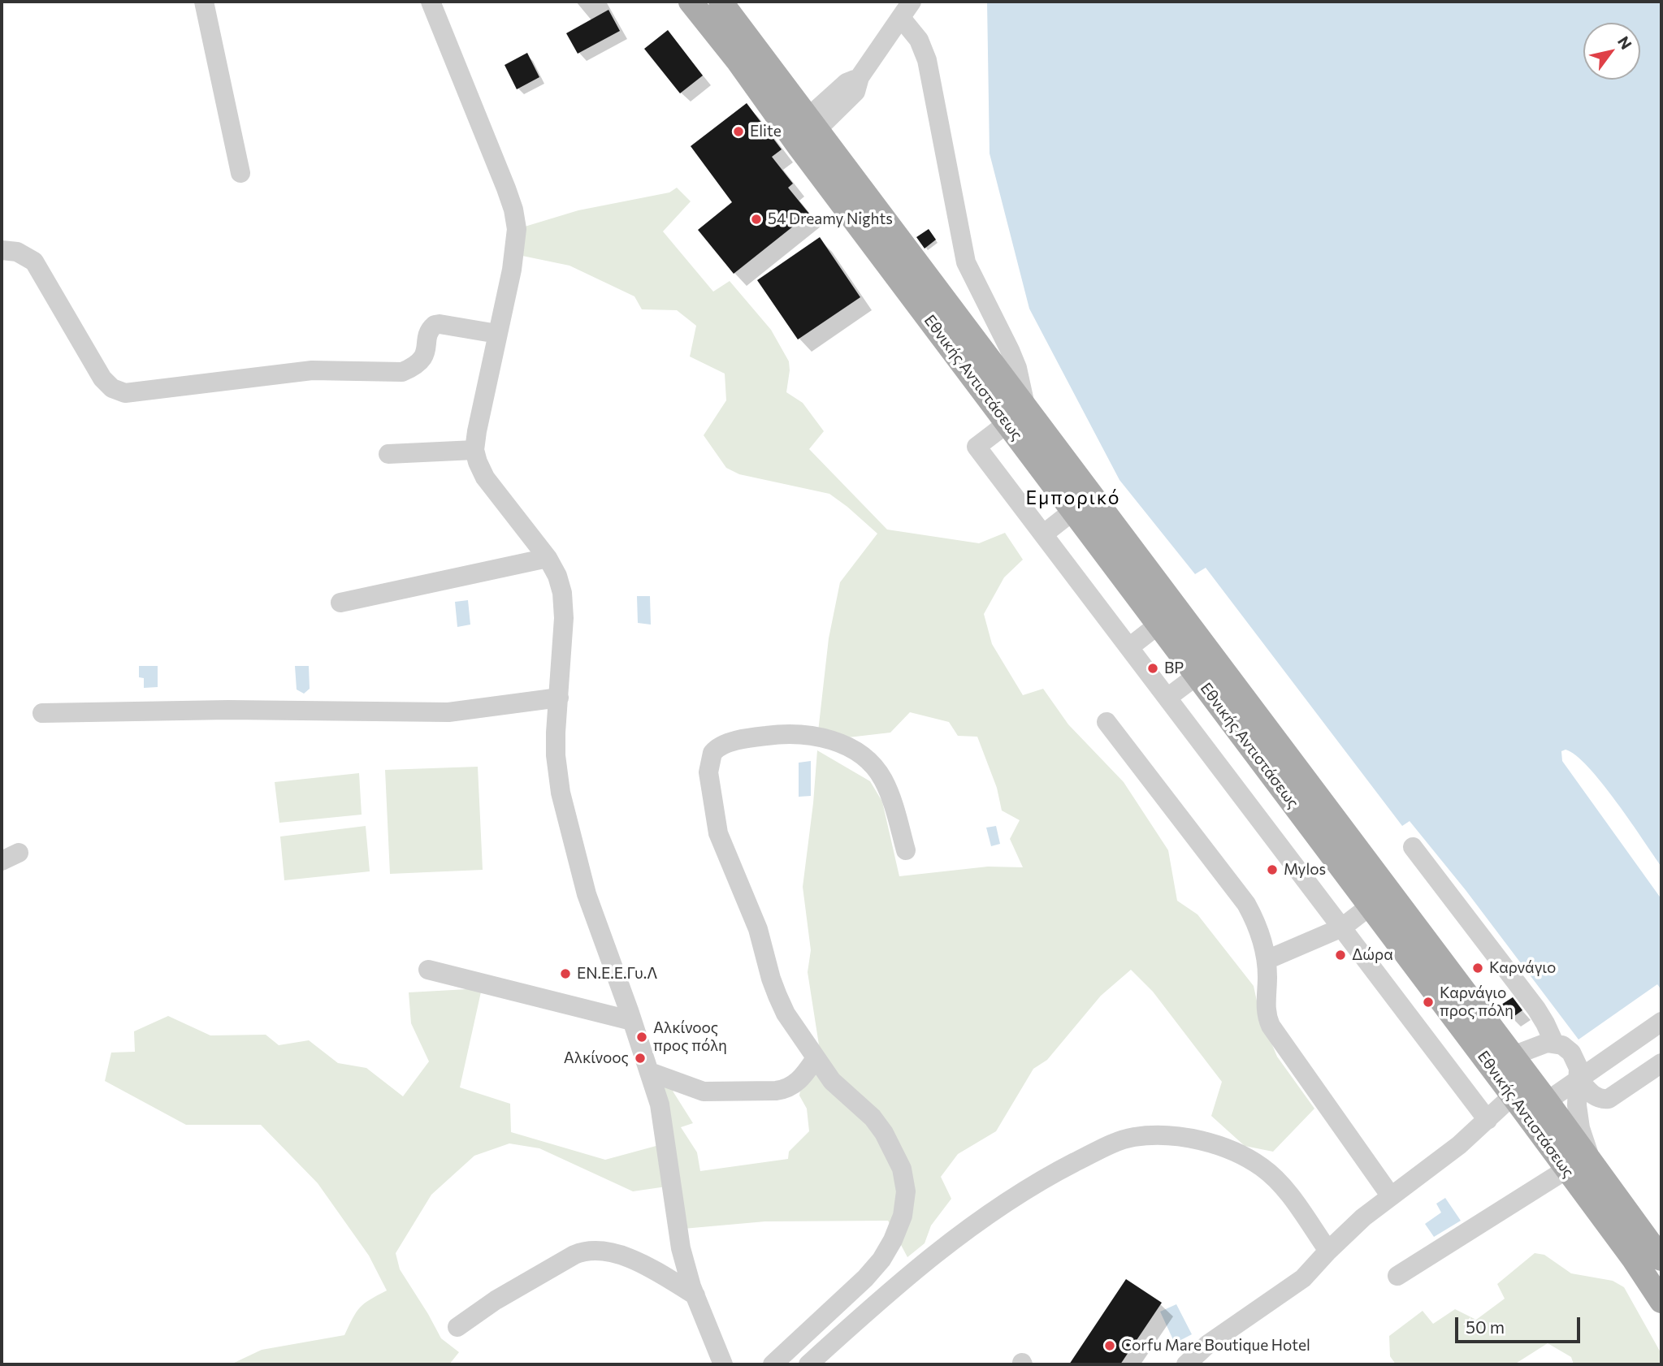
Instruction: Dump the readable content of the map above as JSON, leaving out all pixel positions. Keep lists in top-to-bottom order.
{
  "streets": {
    "main road": ["Εθνικής Αντιστάσεως"]
  },
  "districts": ["Εμπορικό"],
  "places": [
    "Elite",
    "54 Dreamy Nights",
    "BP",
    "Mylos",
    "Δώρα",
    "Καρνάγιο",
    "ΕΝ.Ε.Ε.Γυ.Λ",
    "Καρνάγιο προς πόλη",
    "Αλκίνοος προς πόλη",
    "Αλκίνοος",
    "Corfu Mare Boutique Hotel"
  ],
  "scale_bar": "50 m",
  "north": "top right"
}
